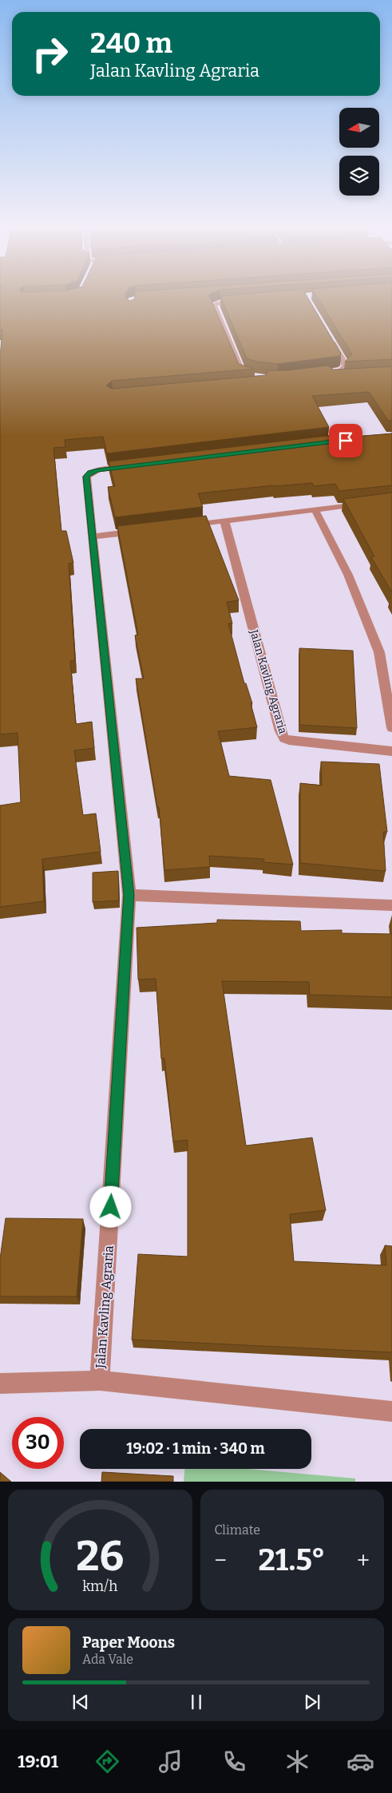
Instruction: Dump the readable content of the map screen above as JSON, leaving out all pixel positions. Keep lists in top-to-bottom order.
{
  "streets": {
    "street": ["Jalan Kavling Agraria"]
  },
  "north": "left",
  "page": {
    "turn": ["240 m", "Jalan Kavling Agraria"],
    "limit": "30",
    "trip": "19:02 · 1 min · 340 m",
    "tile": "Climate",
    "heat": ["−", "21.5°", "+"],
    "song": ["Paper Moons", "Ada Vale"],
    "tabs": "19:01",
    "gauge": ["26", "km/h"]
  }
}
